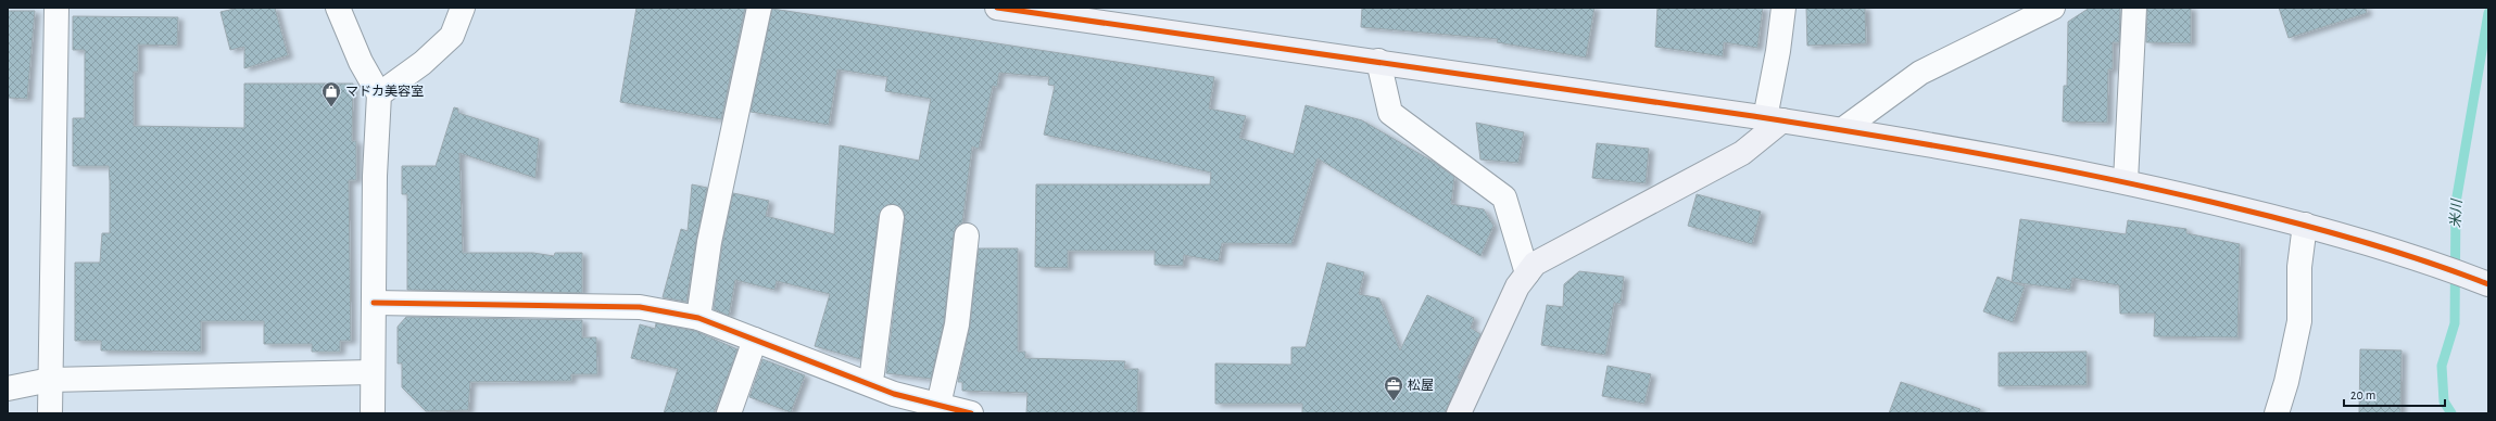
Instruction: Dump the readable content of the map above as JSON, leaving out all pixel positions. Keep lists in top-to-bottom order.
{
  "water": ["米川"],
  "places": {
    "shop": ["マドカ美容室"],
    "office": ["松屋"]
  },
  "scale_bar": "20 m"
}
